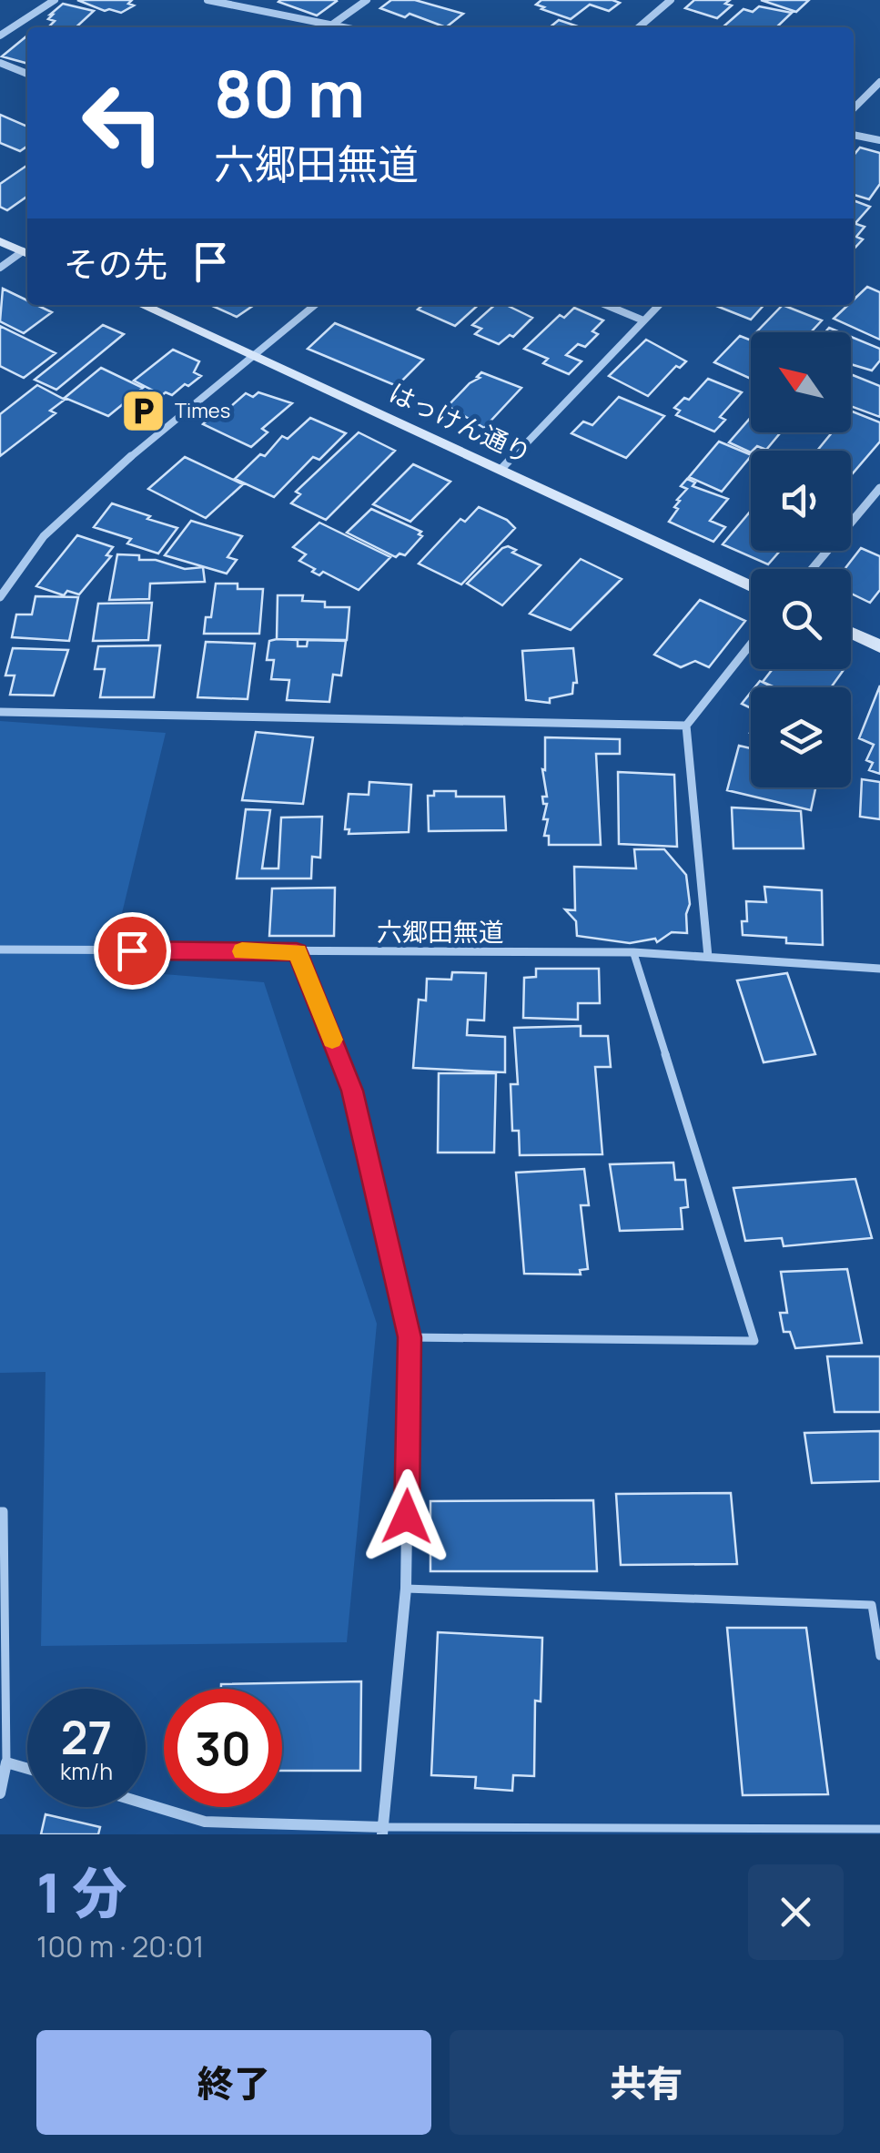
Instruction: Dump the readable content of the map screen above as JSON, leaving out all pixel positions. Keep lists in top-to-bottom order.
{
  "streets": {
    "street": ["はっけん通り", "六郷田無道"]
  },
  "places": {
    "parking": ["Times"]
  },
  "north": "top left",
  "page": {
    "turn": ["80 m", "六郷田無道"],
    "then": "その先",
    "speed": "27 km/h",
    "limit": "30",
    "heading": ["1 分", "100 m · 20:01"],
    "buttons": ["終了", "共有"]
  }
}
